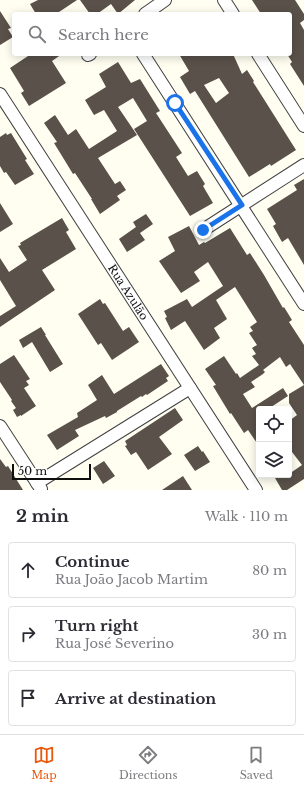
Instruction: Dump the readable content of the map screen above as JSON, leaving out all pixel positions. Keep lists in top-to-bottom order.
{
  "streets": {
    "street": ["Rua Azulão"]
  },
  "scale_bar": "50 m",
  "page": {
    "search": "Search here",
    "scale": "50 m",
    "heading": ["2 min", "Walk · 110 m"],
    "list": [
      ["Continue", "Rua João Jacob Martim", "80 m"],
      ["Turn right", "Rua José Severino", "30 m"],
      "Arrive at destination"
    ],
    "nav": ["Map", "Directions", "Saved"]
  }
}
